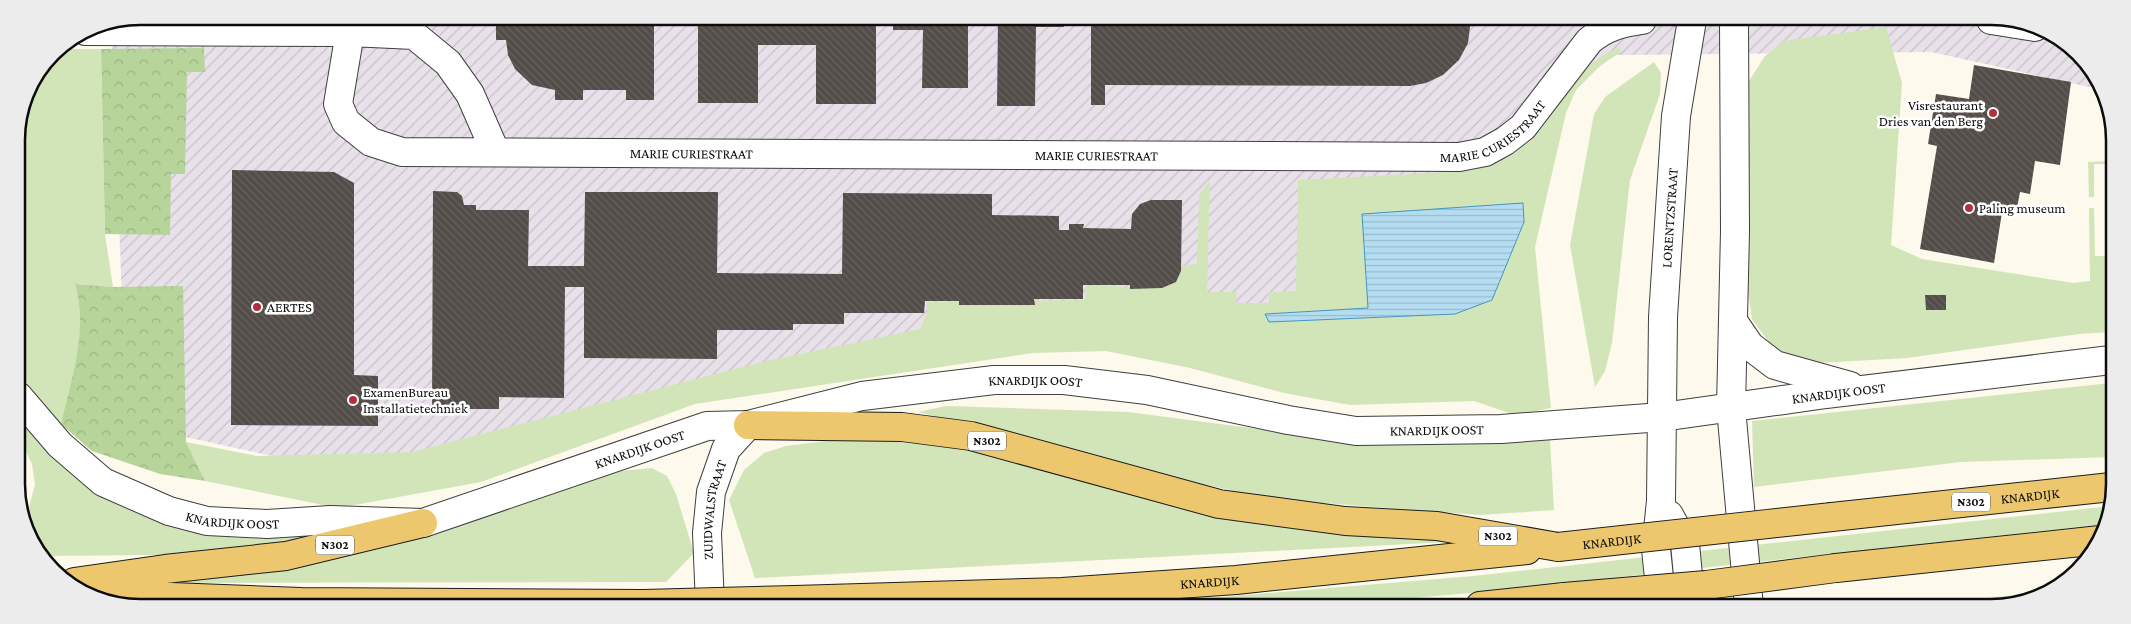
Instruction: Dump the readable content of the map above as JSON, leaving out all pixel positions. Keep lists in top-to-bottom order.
{
  "streets": {
    "main road": ["N302", "KNARDIJK"],
    "street": [
      "MARIE CURIESTRAAT",
      "LORENTZSTRAAT",
      "KNARDIJK OOST",
      "ZUIDWALSTRAAT"
    ]
  },
  "crossings": [
    ["LORENTZSTRAAT", "KNARDIJK OOST"],
    ["KNARDIJK OOST", "N302"],
    ["KNARDIJK OOST", "ZUIDWALSTRAAT"],
    ["N302", "KNARDIJK"],
    ["N302", "ZUIDWALSTRAAT"]
  ],
  "places": [
    "Visrestaurant Dries van den Berg",
    "Paling museum",
    "AERTES",
    "ExamenBureau Installatietechniek"
  ]
}
